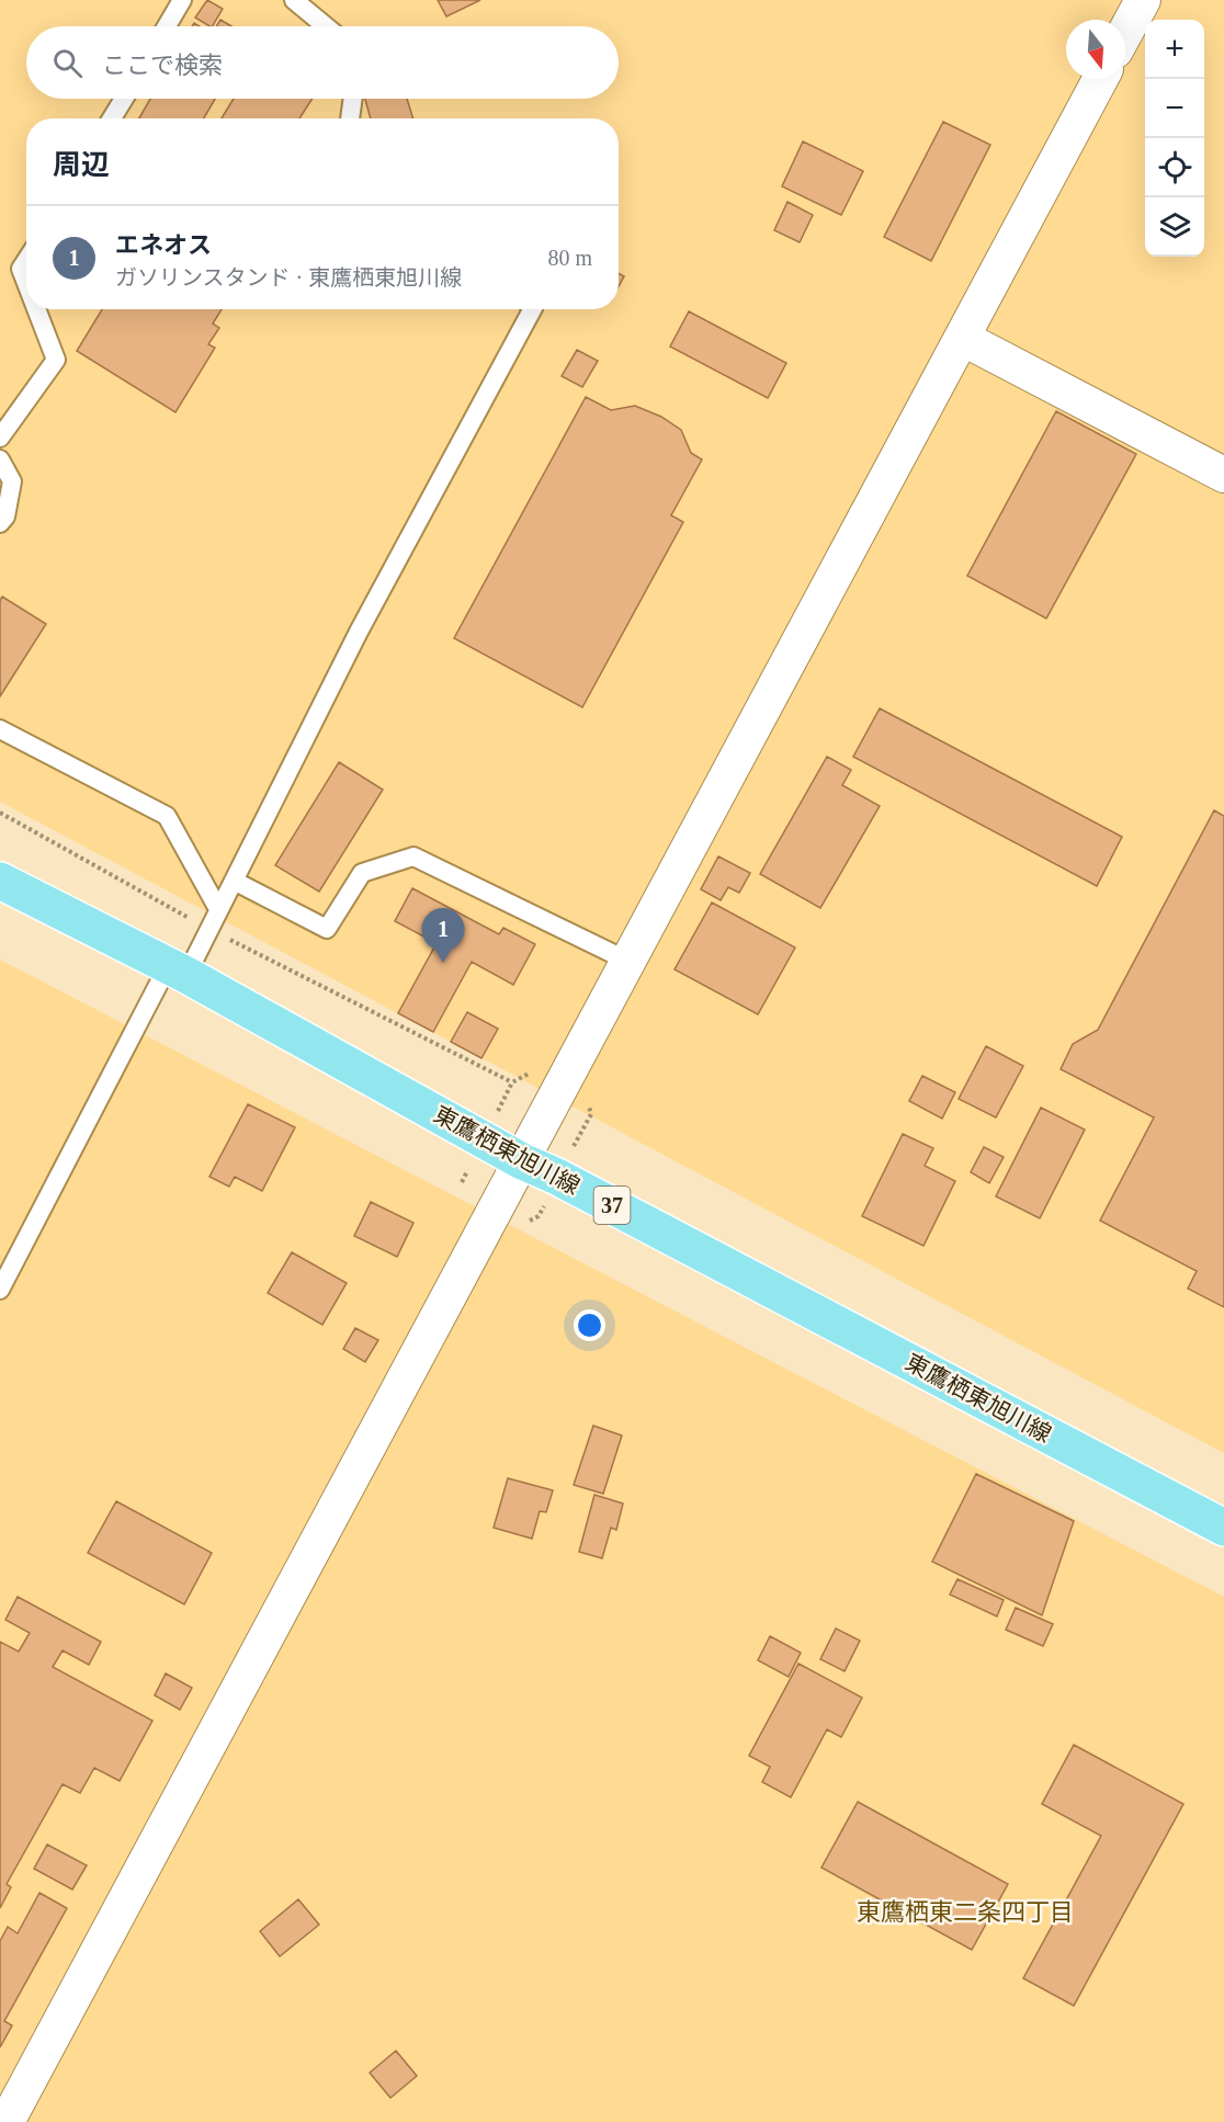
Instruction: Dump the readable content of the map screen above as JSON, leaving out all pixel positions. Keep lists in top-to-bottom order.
{
  "streets": {
    "main road": ["東鷹栖東旭川線", "37"]
  },
  "districts": ["東鷹栖東二条四丁目"],
  "north": "bottom",
  "page": {
    "map_buttons": ["+", "−"],
    "search": "ここで検索",
    "heading": "周辺",
    "list": [
      {
        "mark": "1",
        "name": "エネオス",
        "note": "ガソリンスタンド · 東鷹栖東旭川線",
        "value": "80 m"
      }
    ],
    "pins": "1"
  }
}
